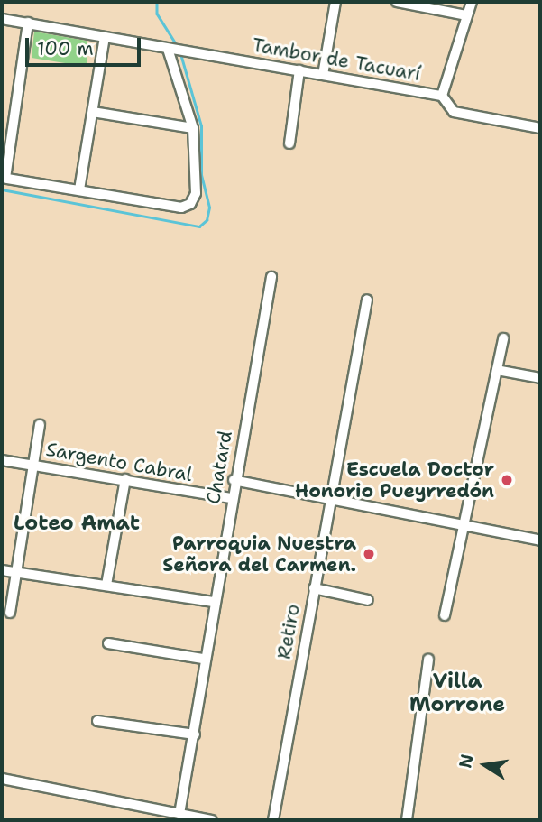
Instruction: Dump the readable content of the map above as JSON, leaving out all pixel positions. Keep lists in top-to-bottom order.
{
  "streets": {
    "street": [
      "Tambor de Tacuarí",
      "Sargento Cabral",
      "Chatard",
      "Retiro"
    ]
  },
  "crossings": [
    ["Sargento Cabral", "Chatard"]
  ],
  "districts": ["Loteo Amat", "Villa Morrone"],
  "places": ["Escuela Doctor Honorio Pueyrredón", "Parroquia Nuestra Señora del Carmen."],
  "scale_bar": "100 m",
  "north": "left"
}
